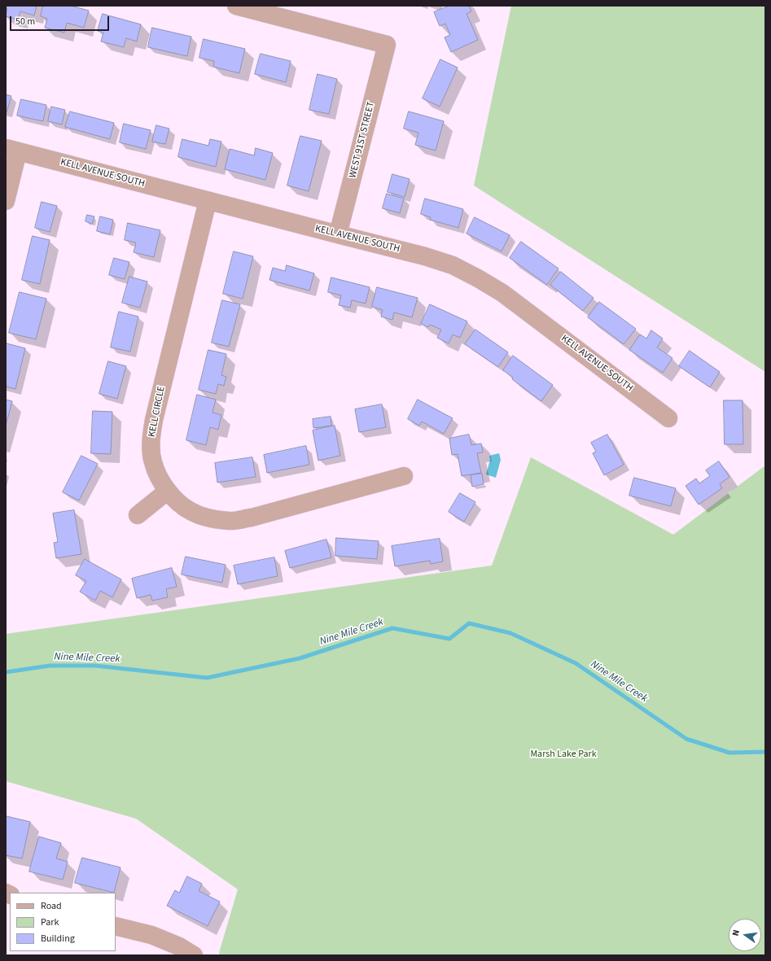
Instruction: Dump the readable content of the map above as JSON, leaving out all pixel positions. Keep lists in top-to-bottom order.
{
  "streets": {
    "street": ["WEST 91ST STREET", "KELL AVENUE SOUTH", "KELL CIRCLE"]
  },
  "crossings": [
    ["WEST 91ST STREET", "KELL AVENUE SOUTH"],
    ["KELL AVENUE SOUTH", "KELL CIRCLE"]
  ],
  "water": ["Nine Mile Creek"],
  "parks": ["Marsh Lake Park"],
  "legend": ["Road", "Park", "Building"],
  "scale_bar": "50 m",
  "north": "left"
}
